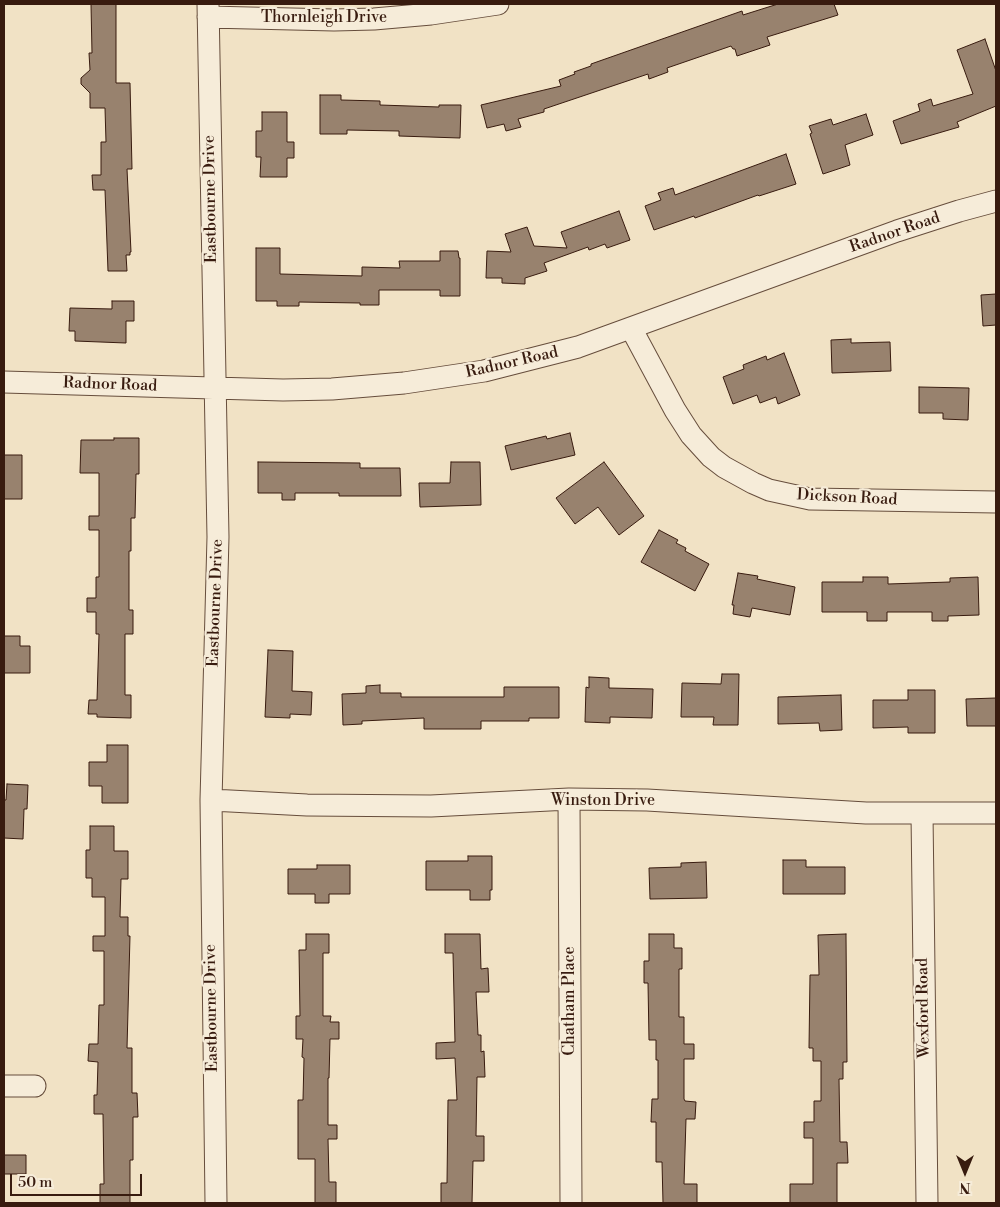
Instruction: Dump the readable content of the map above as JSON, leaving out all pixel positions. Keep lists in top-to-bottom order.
{
  "streets": {
    "street": [
      "Thornleigh Drive",
      "Eastbourne Drive",
      "Radnor Road",
      "Dickson Road",
      "Winston Drive",
      "Chatham Place",
      "Wexford Road"
    ]
  },
  "crossings": [
    ["Thornleigh Drive", "Eastbourne Drive"],
    ["Eastbourne Drive", "Radnor Road"],
    ["Eastbourne Drive", "Winston Drive"],
    ["Radnor Road", "Dickson Road"],
    ["Winston Drive", "Chatham Place"],
    ["Winston Drive", "Wexford Road"]
  ],
  "scale_bar": "50 m",
  "north": "bottom"
}
